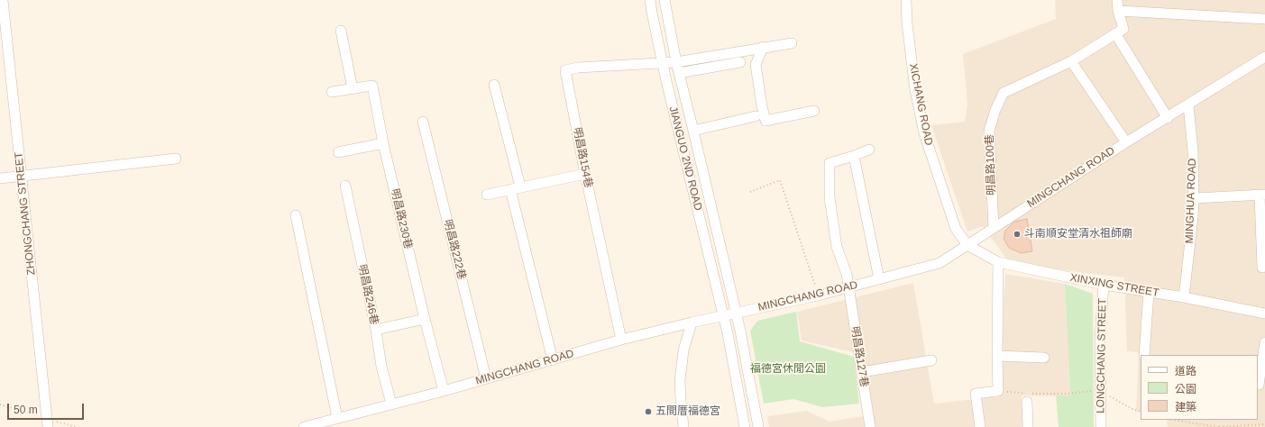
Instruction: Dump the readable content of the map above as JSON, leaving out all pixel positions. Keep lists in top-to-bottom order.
{
  "streets": {
    "street": [
      "XICHANG ROAD",
      "明昌路154巷",
      "JIANGUO 2ND ROAD",
      "明昌路100巷",
      "MINGCHANG ROAD",
      "MINGHUA ROAD",
      "ZHONGCHANG STREET",
      "明昌路230巷",
      "明昌路222巷",
      "XINXING STREET",
      "明昌路246巷",
      "LONGCHANG STREET",
      "明昌路127巷"
    ]
  },
  "crossings": [
    ["XICHANG ROAD", "MINGCHANG ROAD"],
    ["XICHANG ROAD", "XINXING STREET"],
    ["明昌路154巷", "JIANGUO 2ND ROAD"],
    ["明昌路154巷", "MINGCHANG ROAD"],
    ["JIANGUO 2ND ROAD", "MINGCHANG ROAD"],
    ["明昌路100巷", "MINGCHANG ROAD"],
    ["MINGCHANG ROAD", "MINGHUA ROAD"],
    ["MINGCHANG ROAD", "明昌路230巷"],
    ["MINGCHANG ROAD", "明昌路222巷"],
    ["MINGCHANG ROAD", "XINXING STREET"],
    ["MINGCHANG ROAD", "明昌路246巷"],
    ["MINGCHANG ROAD", "明昌路127巷"],
    ["MINGHUA ROAD", "XINXING STREET"],
    ["XINXING STREET", "LONGCHANG STREET"]
  ],
  "parks": ["福德宮休閒公園"],
  "places": ["斗南順安堂清水祖師廟", "五間厝福德宮"],
  "legend": ["道路", "公園", "建築"],
  "scale_bar": "50 m"
}
